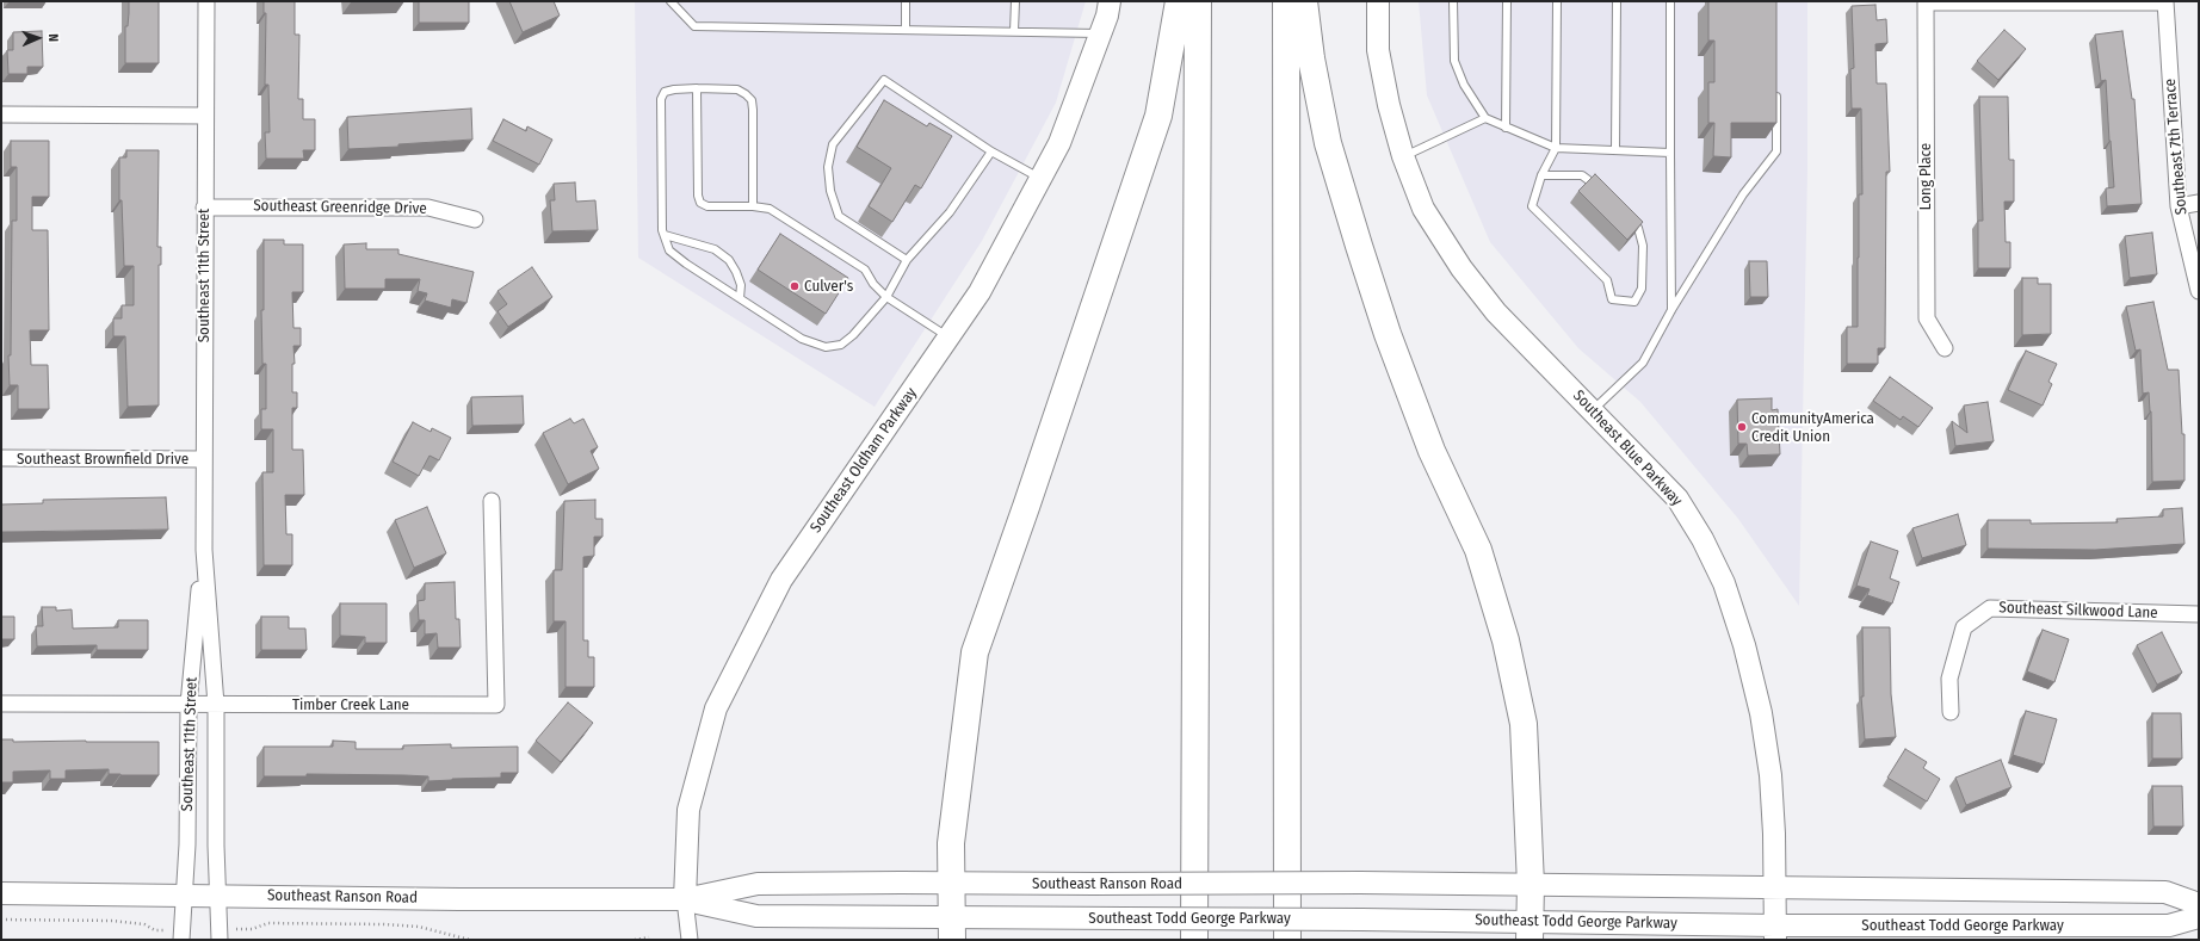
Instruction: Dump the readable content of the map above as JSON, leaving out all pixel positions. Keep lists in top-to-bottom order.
{
  "streets": {
    "main road": [
      "Southeast Blue Parkway",
      "Southeast Oldham Parkway",
      "Southeast Ranson Road",
      "Southeast Todd George Parkway"
    ],
    "street": [
      "Southeast 7th Terrace",
      "Long Place",
      "Southeast Greenridge Drive",
      "Southeast 11th Street",
      "Southeast Brownfield Drive",
      "Southeast Silkwood Lane",
      "Timber Creek Lane"
    ]
  },
  "crossings": [
    ["Southeast Greenridge Drive", "Southeast 11th Street"],
    ["Southeast 11th Street", "Southeast Brownfield Drive"],
    ["Southeast 11th Street", "Timber Creek Lane"],
    ["Southeast 11th Street", "Southeast Ranson Road"],
    ["Southeast Blue Parkway", "Southeast Todd George Parkway"],
    ["Southeast Oldham Parkway", "Southeast Ranson Road"],
    ["Southeast Ranson Road", "Southeast Todd George Parkway"]
  ],
  "places": ["Culver's", "CommunityAmerica Credit Union"],
  "north": "right"
}
